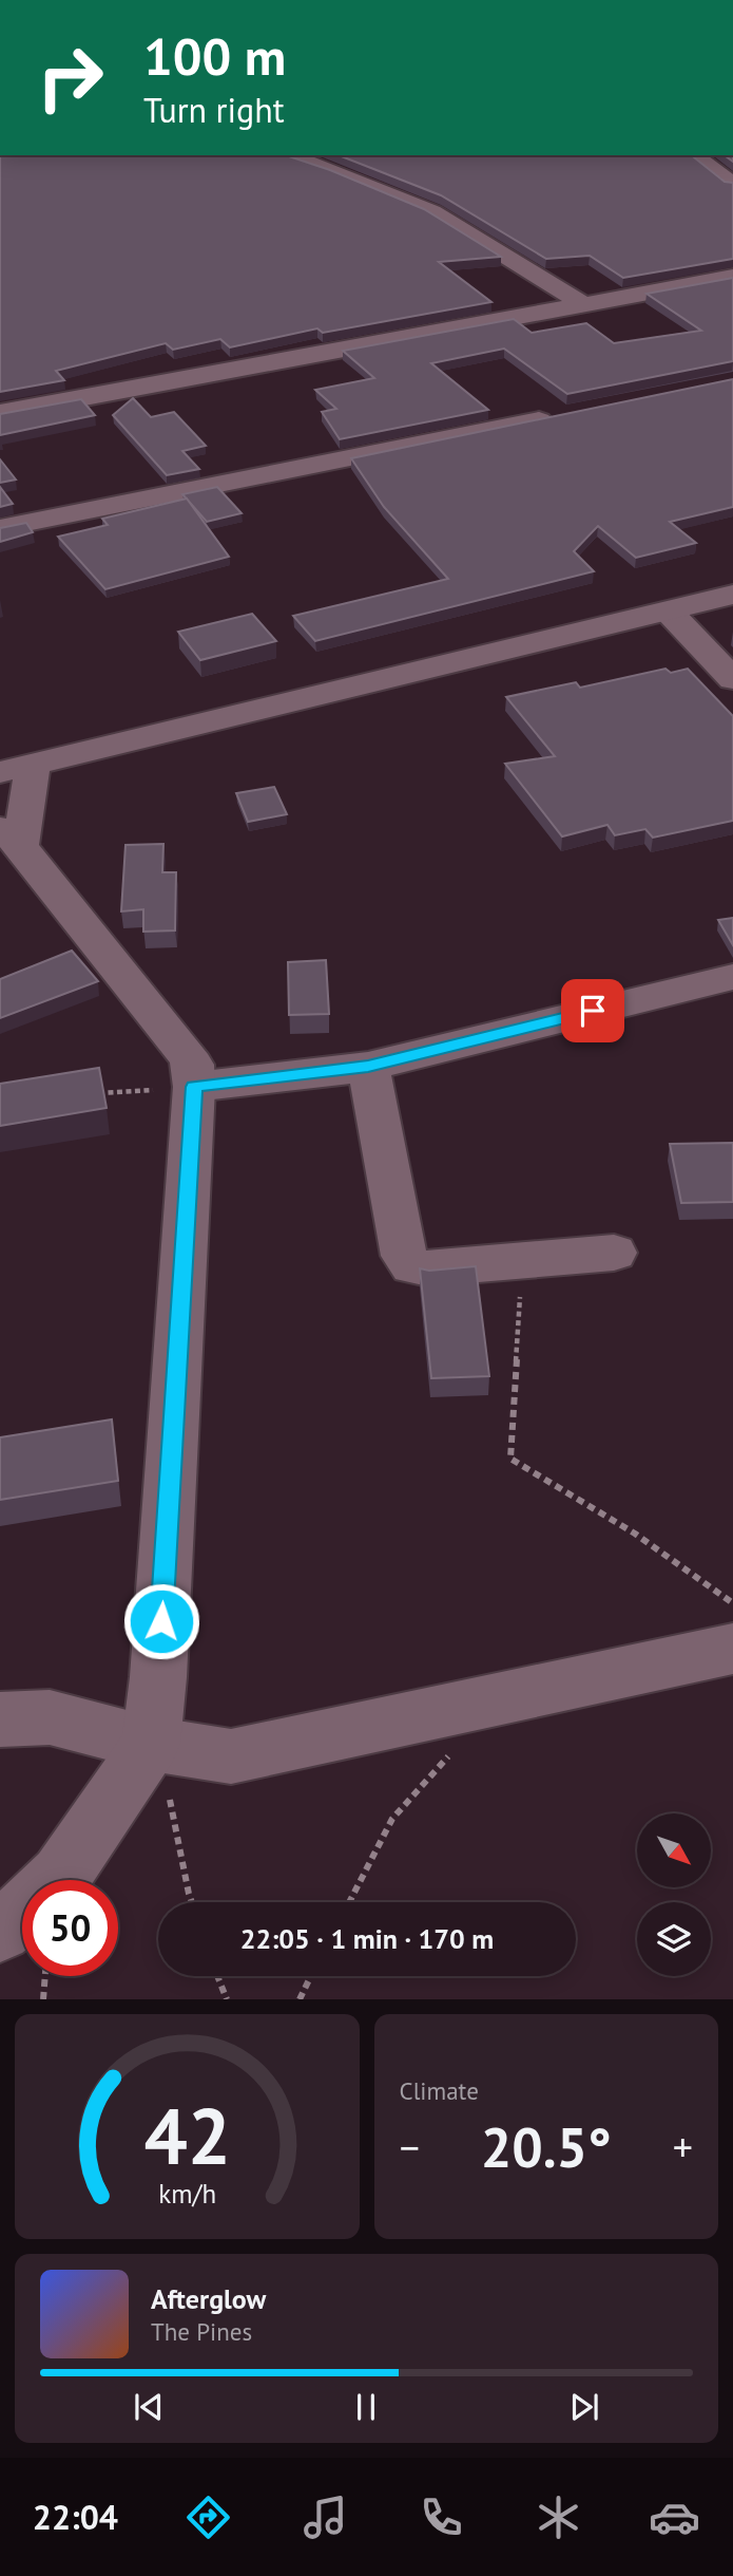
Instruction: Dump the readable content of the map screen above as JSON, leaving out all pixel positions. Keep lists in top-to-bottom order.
{
  "north": "bottom right",
  "page": {
    "turn": ["100 m", "Turn right"],
    "limit": "50",
    "trip": "22:05 · 1 min · 170 m",
    "tile": "Climate",
    "heat": ["−", "20.5°", "+"],
    "song": ["Afterglow", "The Pines"],
    "tabs": "22:04",
    "gauge": ["42", "km/h"]
  }
}
